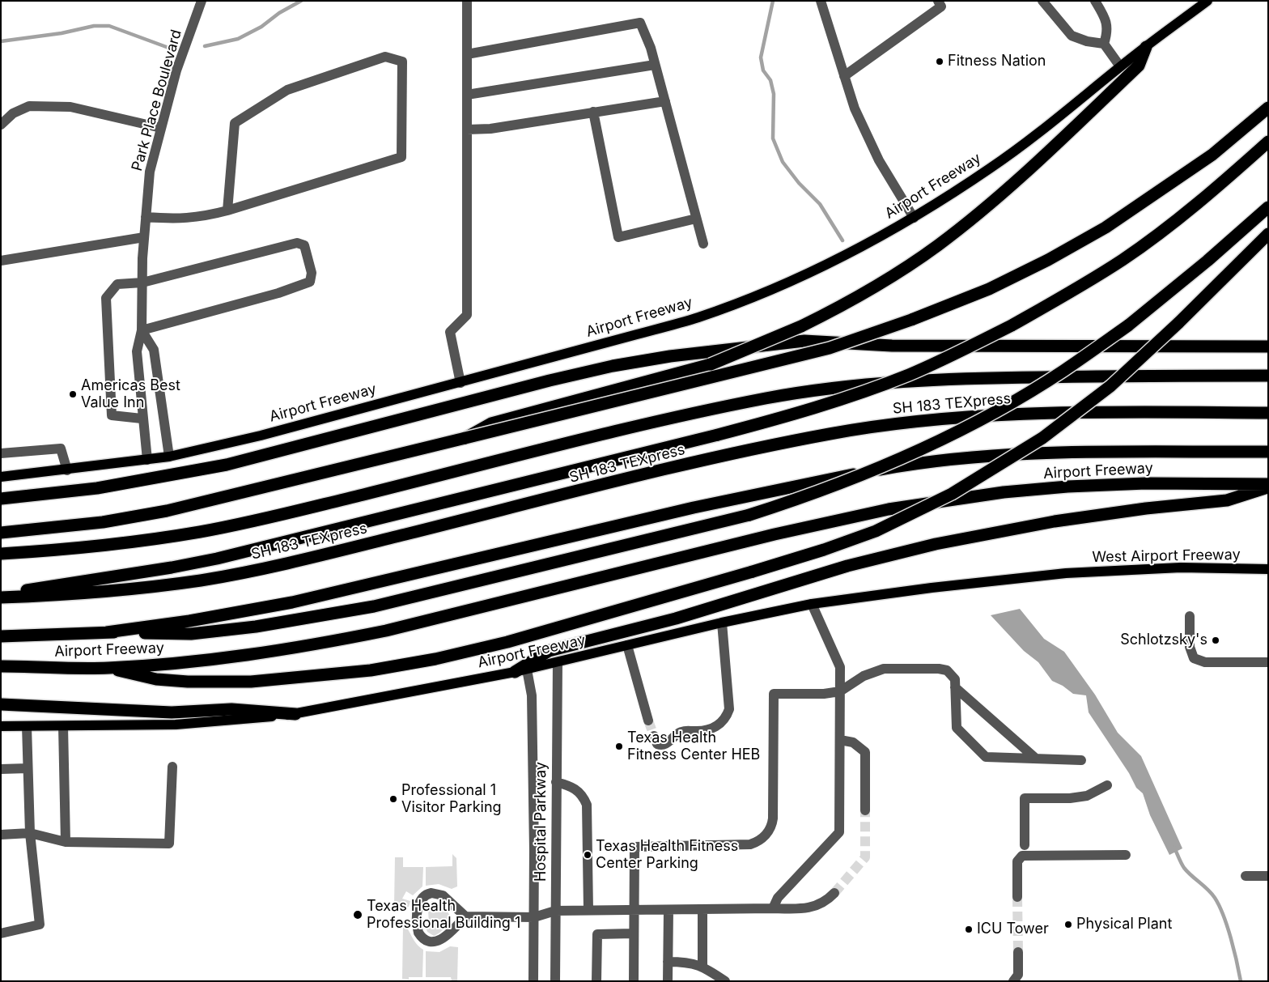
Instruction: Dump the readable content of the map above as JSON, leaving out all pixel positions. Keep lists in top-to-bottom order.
{
  "streets": {
    "highway": ["Airport Freeway", "SH 183 TEXpress"],
    "main road": ["West Airport Freeway"],
    "street": ["Park Place Boulevard", "Hospital Parkway"]
  },
  "crossings": [
    ["Park Place Boulevard", "Airport Freeway"],
    ["Airport Freeway", "West Airport Freeway"],
    ["Airport Freeway", "Hospital Parkway"]
  ],
  "places": [
    "Fitness Nation",
    "Americas Best Value Inn",
    "Schlotzsky's",
    "Texas Health Fitness Center HEB",
    "Professional 1 Visitor Parking",
    "Texas Health Fitness Center Parking",
    "Texas Health Professional Building 1",
    "Physical Plant",
    "ICU Tower"
  ]
}
